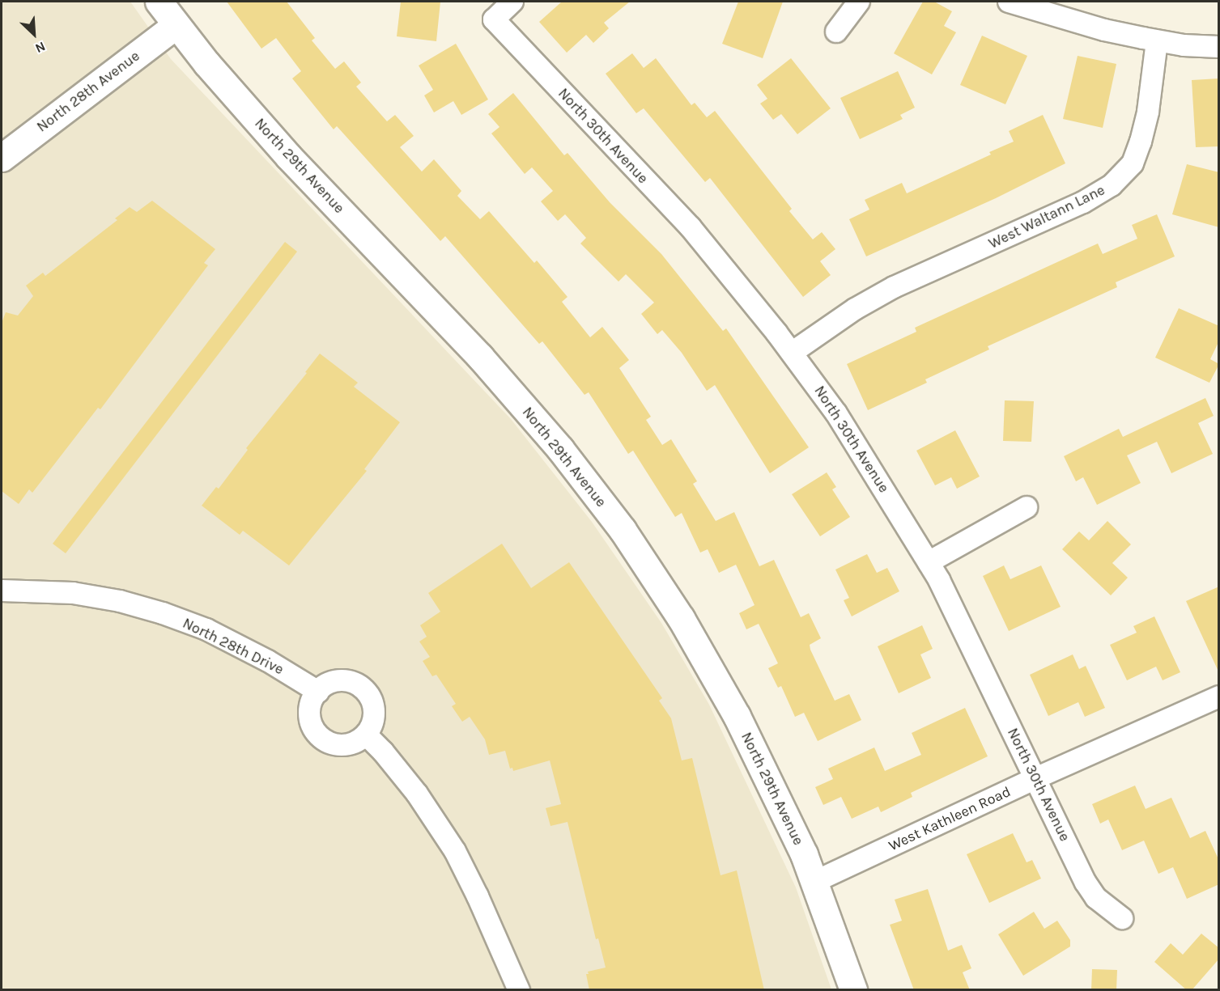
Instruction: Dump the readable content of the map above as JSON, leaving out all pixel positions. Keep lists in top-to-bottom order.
{
  "streets": {
    "street": [
      "North 28th Avenue",
      "North 30th Avenue",
      "North 29th Avenue",
      "West Waltann Lane",
      "North 28th Drive",
      "West Kathleen Road"
    ]
  },
  "crossings": [
    ["North 28th Avenue", "North 29th Avenue"],
    ["North 30th Avenue", "West Waltann Lane"],
    ["North 30th Avenue", "West Kathleen Road"],
    ["North 29th Avenue", "West Kathleen Road"]
  ],
  "north": "bottom right"
}
